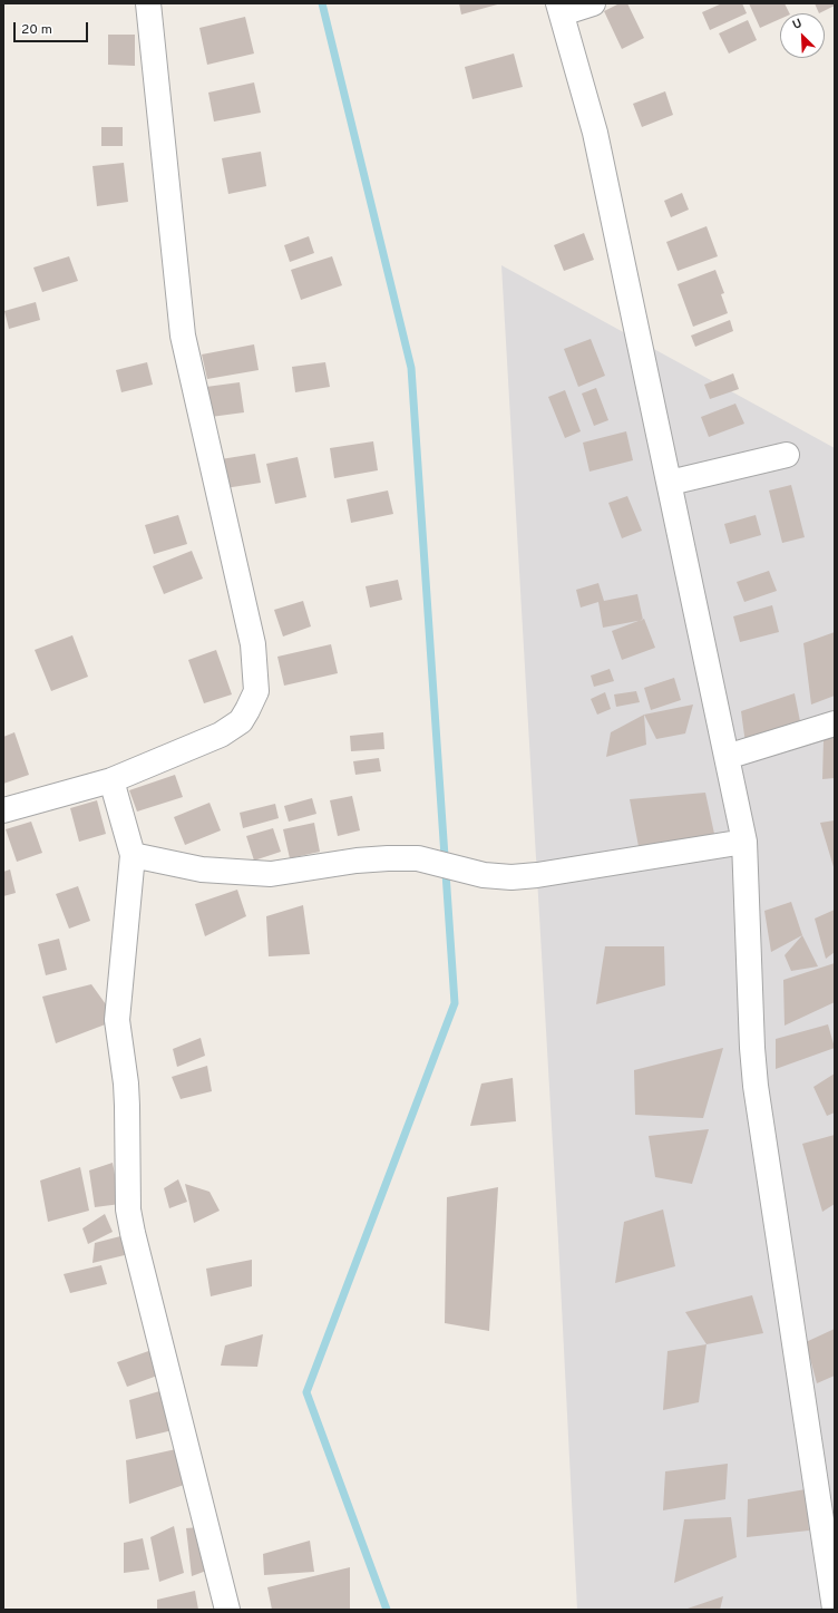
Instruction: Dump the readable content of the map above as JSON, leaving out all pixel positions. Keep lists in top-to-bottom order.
{
  "scale_bar": "20 m",
  "north": "top left"
}
